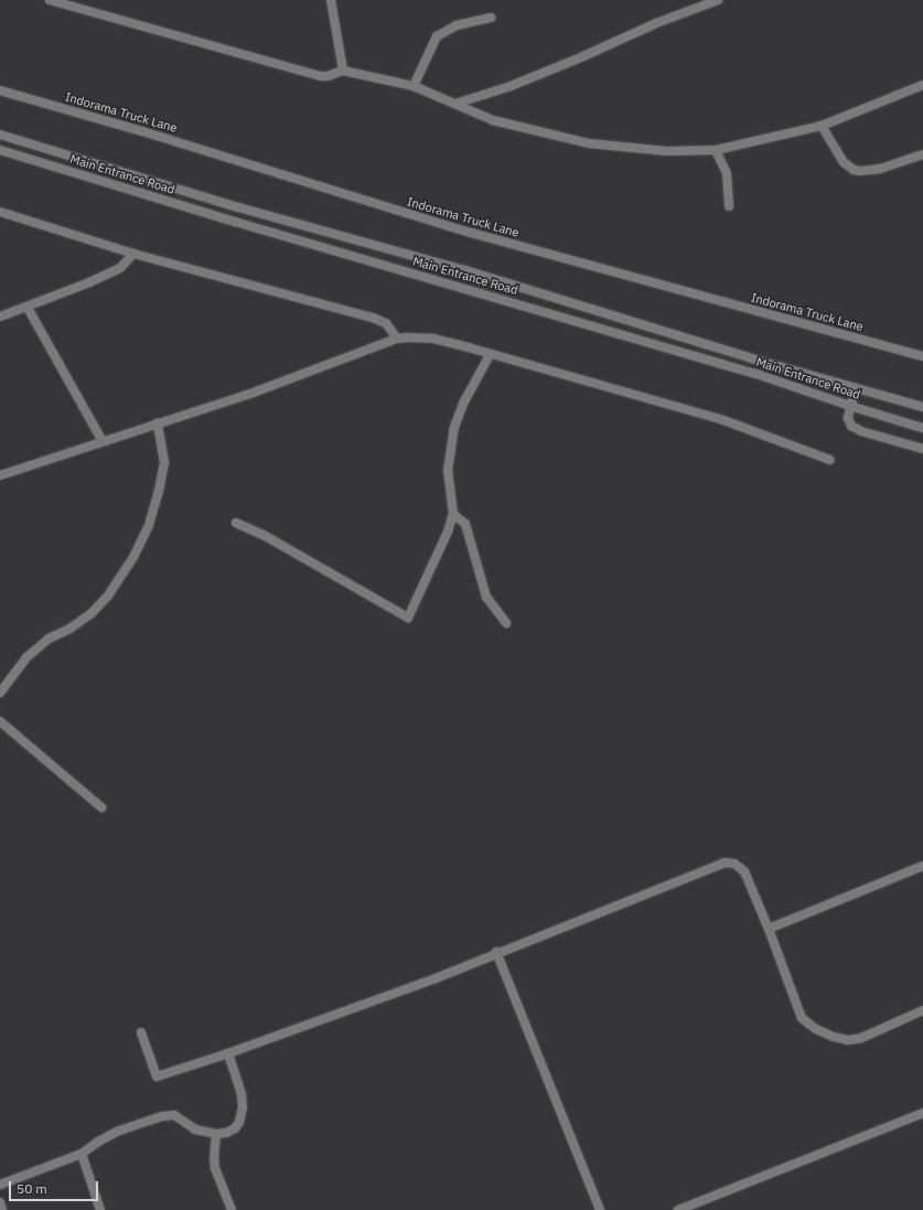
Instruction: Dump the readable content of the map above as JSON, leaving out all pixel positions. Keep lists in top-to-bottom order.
{
  "streets": {
    "street": ["Indorama Truck Lane", "Main Entrance Road"]
  },
  "scale_bar": "50 m"
}
